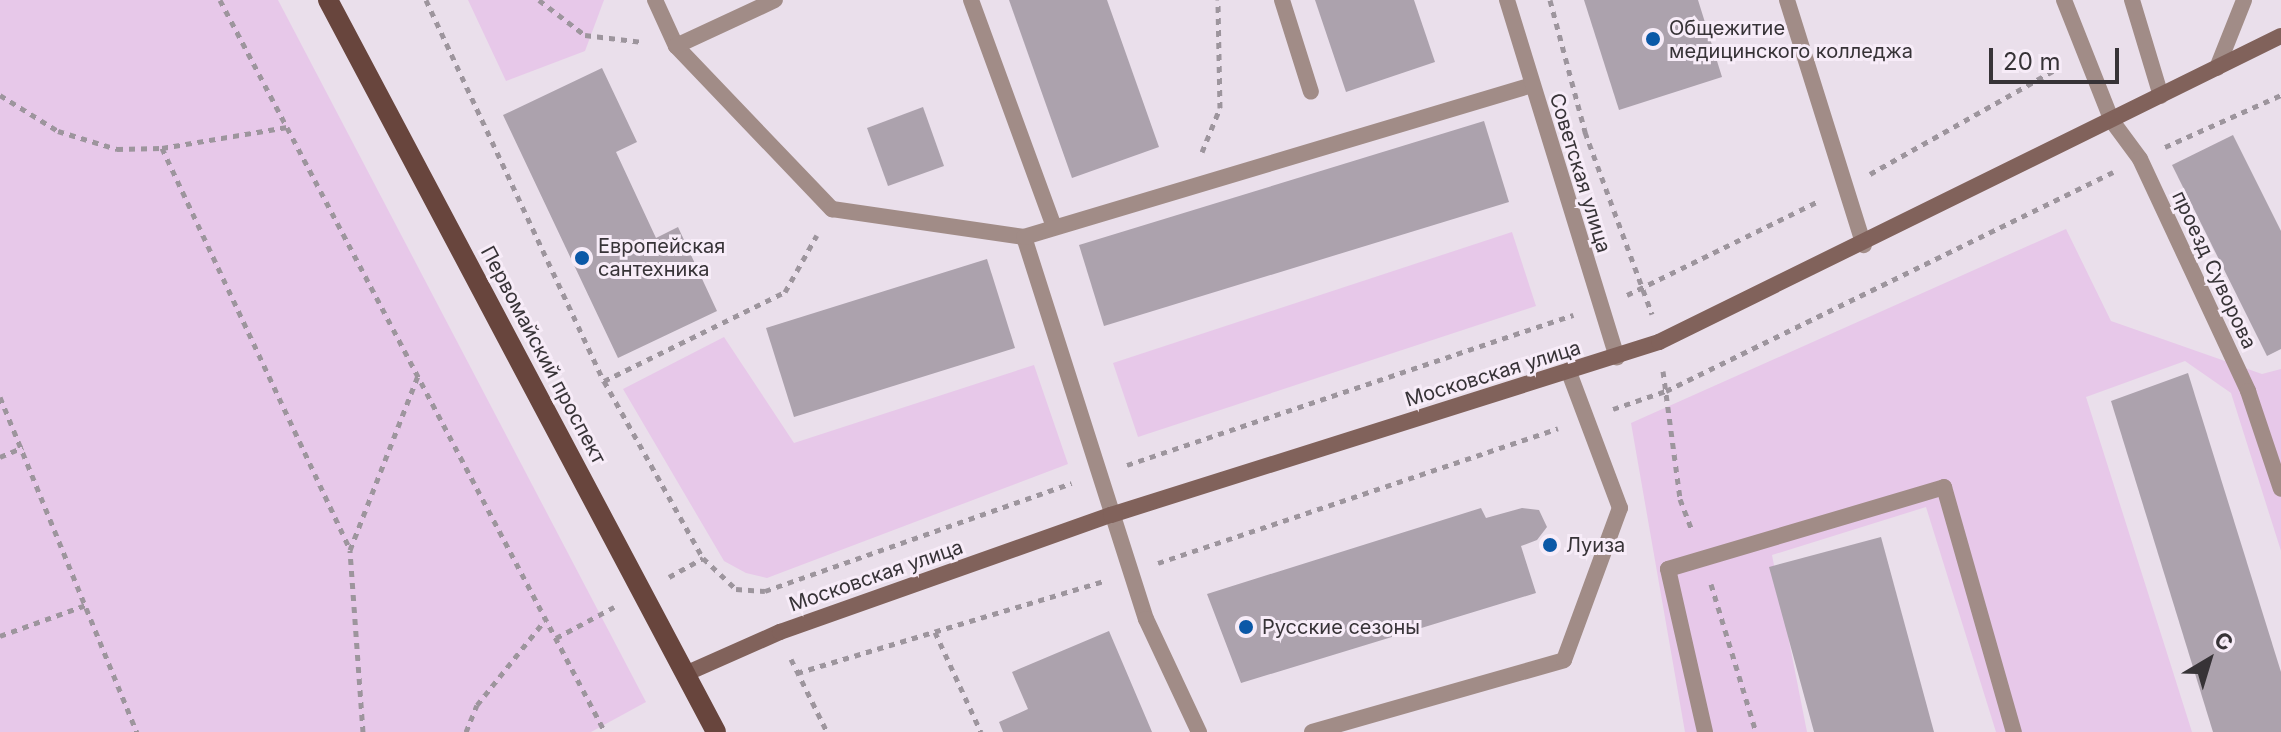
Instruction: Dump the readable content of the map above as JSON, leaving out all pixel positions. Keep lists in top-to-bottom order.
{
  "streets": {
    "main road": ["Первомайский проспект"],
    "street": ["Советская улица", "проезд Суворова", "Московская улица"]
  },
  "crossings": [
    ["Советская улица", "Московская улица"],
    ["проезд Суворова", "Московская улица"],
    ["Первомайский проспект", "Московская улица"]
  ],
  "places": [
    "Общежитие медицинского колледжа",
    "Европейская сантехника",
    "Луиза",
    "Русские сезоны"
  ],
  "scale_bar": "20 m",
  "north": "top right"
}
